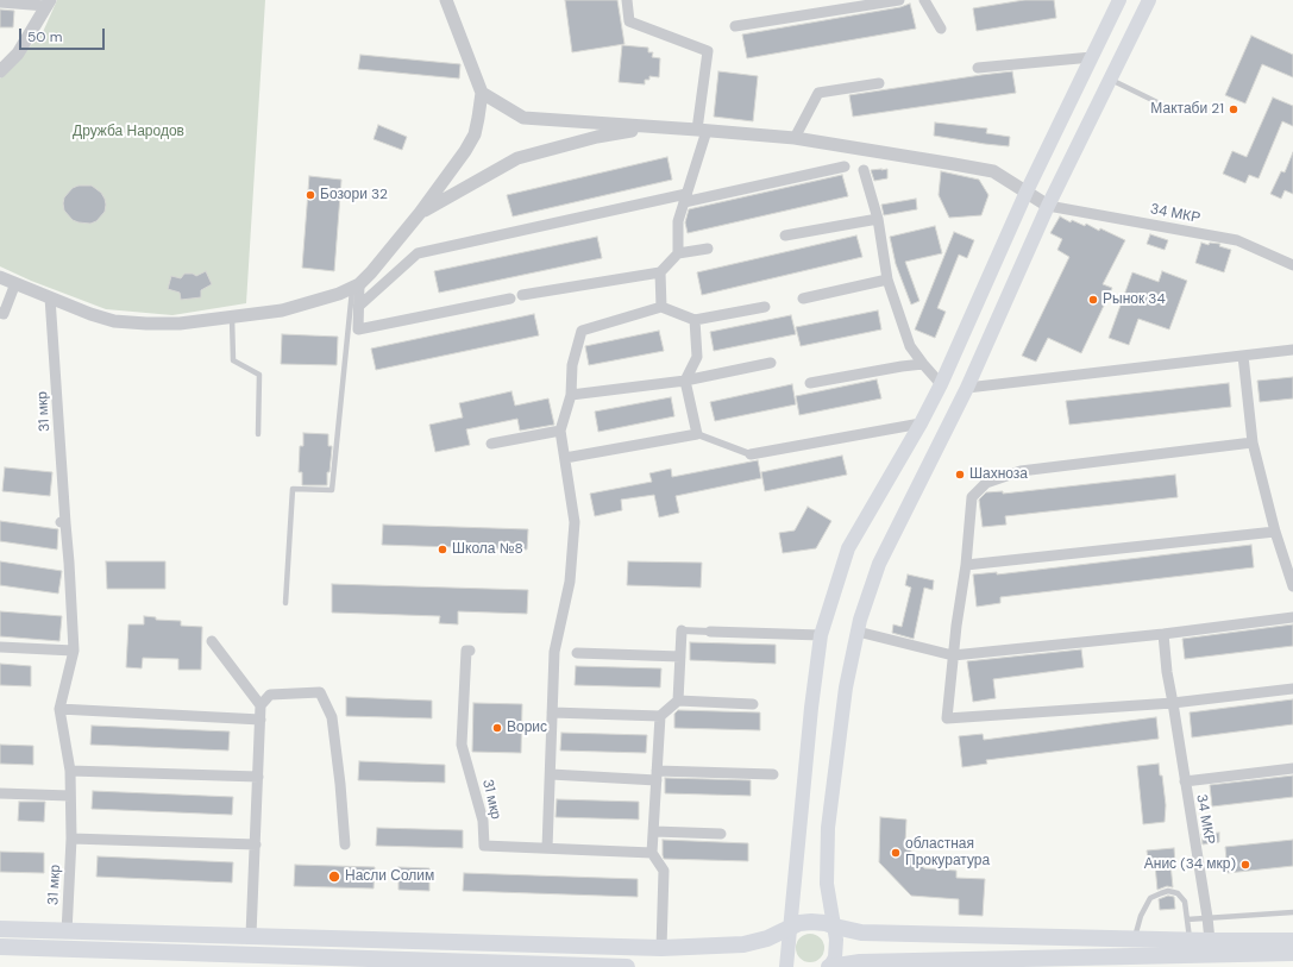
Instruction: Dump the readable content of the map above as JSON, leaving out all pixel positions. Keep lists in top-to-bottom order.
{
  "streets": {
    "street": ["34 МКР", "31 мкр"]
  },
  "parks": ["Дружба Народов"],
  "places": [
    "Мактаби 21",
    "Бозори 32",
    "Рынок 34",
    "Шахноза",
    "Школа №8",
    "Ворис",
    "областная Прокуратура",
    "Анис (34 мкр)",
    "Насли Солим"
  ],
  "scale_bar": "50 m"
}
